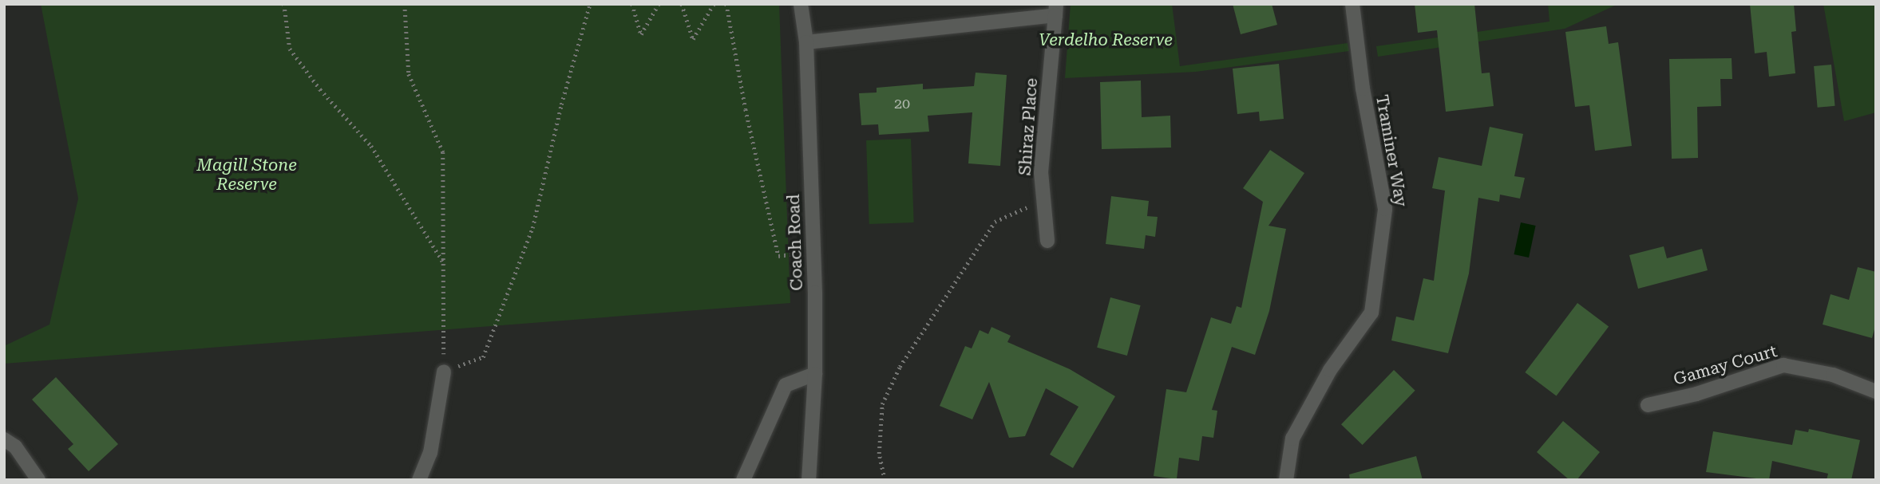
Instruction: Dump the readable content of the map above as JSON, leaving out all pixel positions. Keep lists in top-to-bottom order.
{
  "streets": {
    "street": [
      "Shiraz Place",
      "Traminer Way",
      "Coach Road",
      "Gamay Court"
    ]
  },
  "parks": ["Verdelho Reserve", "Magill Stone Reserve"],
  "house_numbers": ["20"]
}
